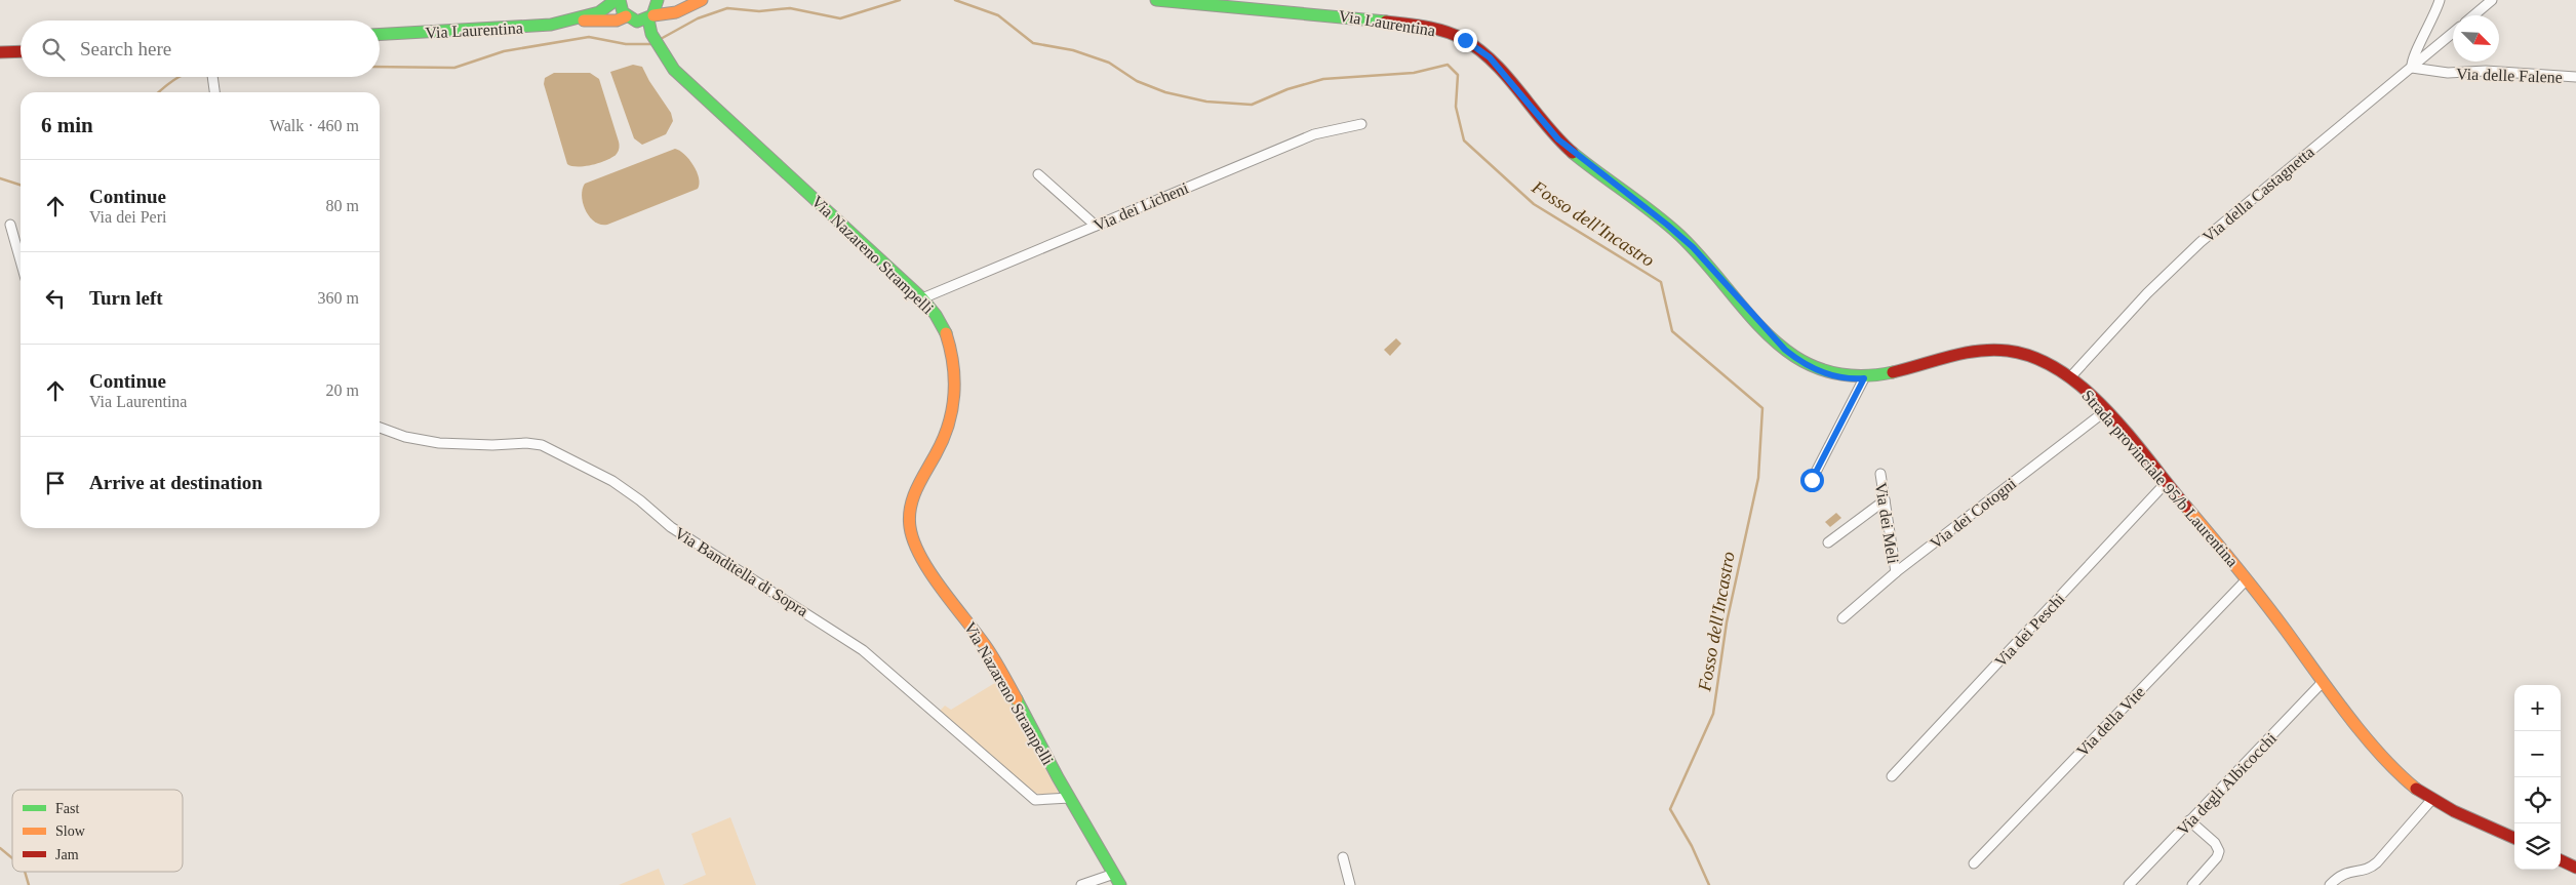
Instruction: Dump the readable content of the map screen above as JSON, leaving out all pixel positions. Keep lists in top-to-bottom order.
{
  "streets": {
    "main road": ["Via Laurentina", "Via Nazareno Strampelli", "Strada provinciale 95/b Laurentina"],
    "street": [
      "Via delle Falene",
      "Via della Castagnetta",
      "Via dei Licheni",
      "Via dei Cotogni",
      "Via dei Meli",
      "Via Banditella di Sopra",
      "Via dei Peschi",
      "Via della Vite",
      "Via degli Albicocchi"
    ]
  },
  "crossings": [
    ["Via Laurentina", "Via Nazareno Strampelli"],
    ["Via Laurentina", "Strada provinciale 95/b Laurentina"],
    ["Via delle Falene", "Via della Castagnetta"],
    ["Via della Castagnetta", "Strada provinciale 95/b Laurentina"],
    ["Via dei Licheni", "Via Nazareno Strampelli"],
    ["Via Nazareno Strampelli", "Via Banditella di Sopra"],
    ["Strada provinciale 95/b Laurentina", "Via dei Cotogni"],
    ["Strada provinciale 95/b Laurentina", "Via dei Peschi"],
    ["Strada provinciale 95/b Laurentina", "Via della Vite"],
    ["Strada provinciale 95/b Laurentina", "Via degli Albicocchi"],
    ["Via dei Cotogni", "Via dei Meli"]
  ],
  "water": ["Fosso dell'Incastro"],
  "legend": ["Fast", "Slow", "Jam"],
  "north": "bottom right",
  "page": {
    "search": "Search here",
    "heading": ["6 min", "Walk · 460 m"],
    "list": [
      ["Continue", "Via dei Peri", "80 m"],
      ["Turn left", "360 m"],
      ["Continue", "Via Laurentina", "20 m"],
      "Arrive at destination"
    ],
    "map_buttons": ["+", "−"]
  }
}
